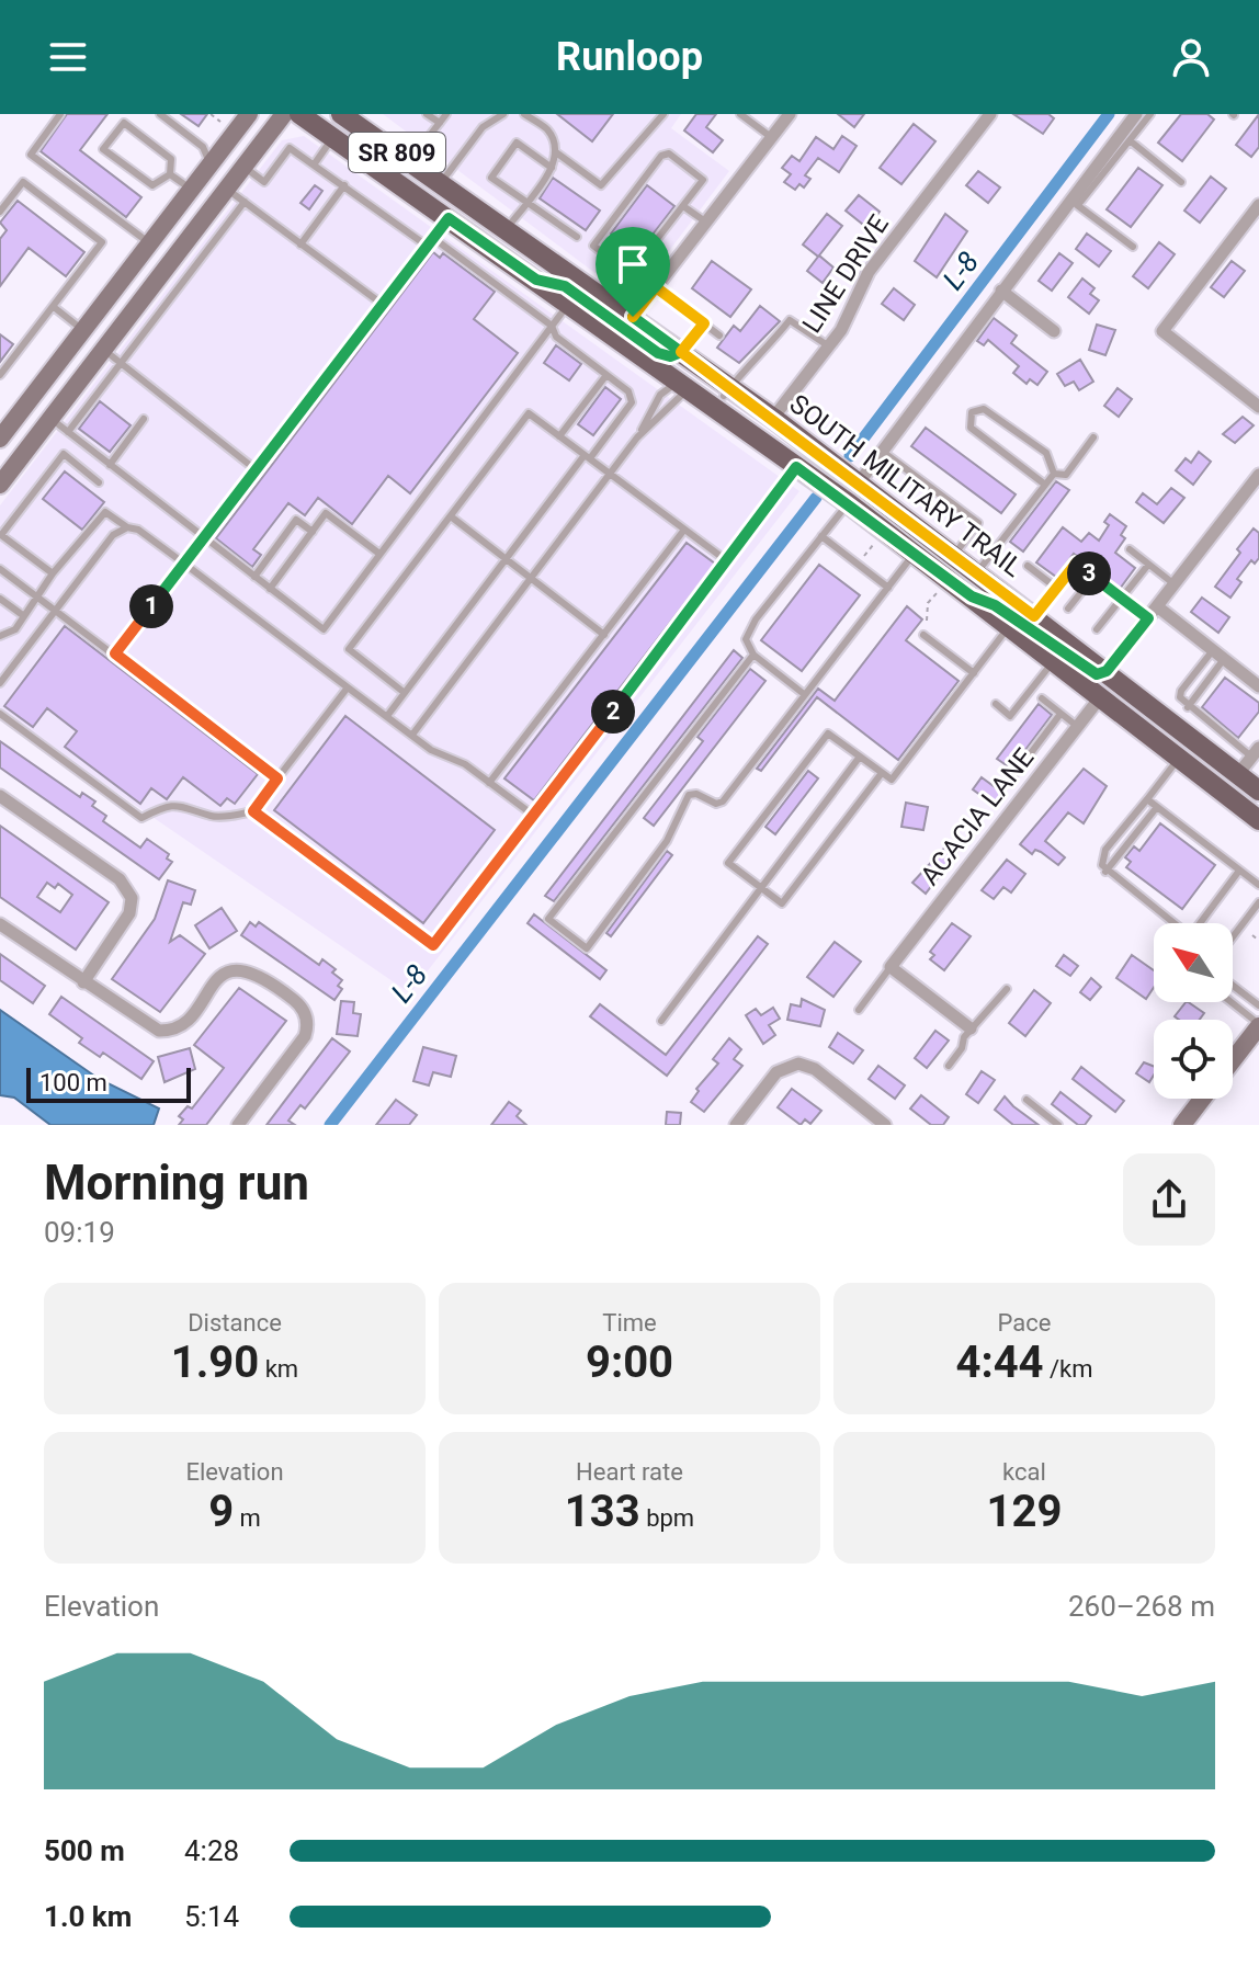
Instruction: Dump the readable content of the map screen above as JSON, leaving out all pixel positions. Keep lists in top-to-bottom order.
{
  "streets": {
    "main road": ["SR 809", "SOUTH MILITARY TRAIL"],
    "street": ["LINE DRIVE", "ACACIA LANE"]
  },
  "crossings": [
    ["LINE DRIVE", "SOUTH MILITARY TRAIL"],
    ["SOUTH MILITARY TRAIL", "ACACIA LANE"]
  ],
  "water": ["L-8"],
  "scale_bar": "100 m",
  "north": "top left",
  "page": {
    "header": "Runloop",
    "pins": ["3", "1", "2"],
    "scale": "100 m",
    "heading": ["Morning run", "09:19"],
    "stats": [
      ["Distance", "1.90 km"],
      ["Time", "9:00"],
      ["Pace", "4:44 /km"],
      ["Elevation", "9 m"],
      ["Heart rate", "133 bpm"],
      ["kcal", "129"]
    ],
    "chart": ["Elevation", "260–268 m"],
    "list": [
      {
        "name": "500 m",
        "note": "4:28"
      },
      {
        "name": "1.0 km",
        "note": "5:14"
      }
    ]
  }
}
